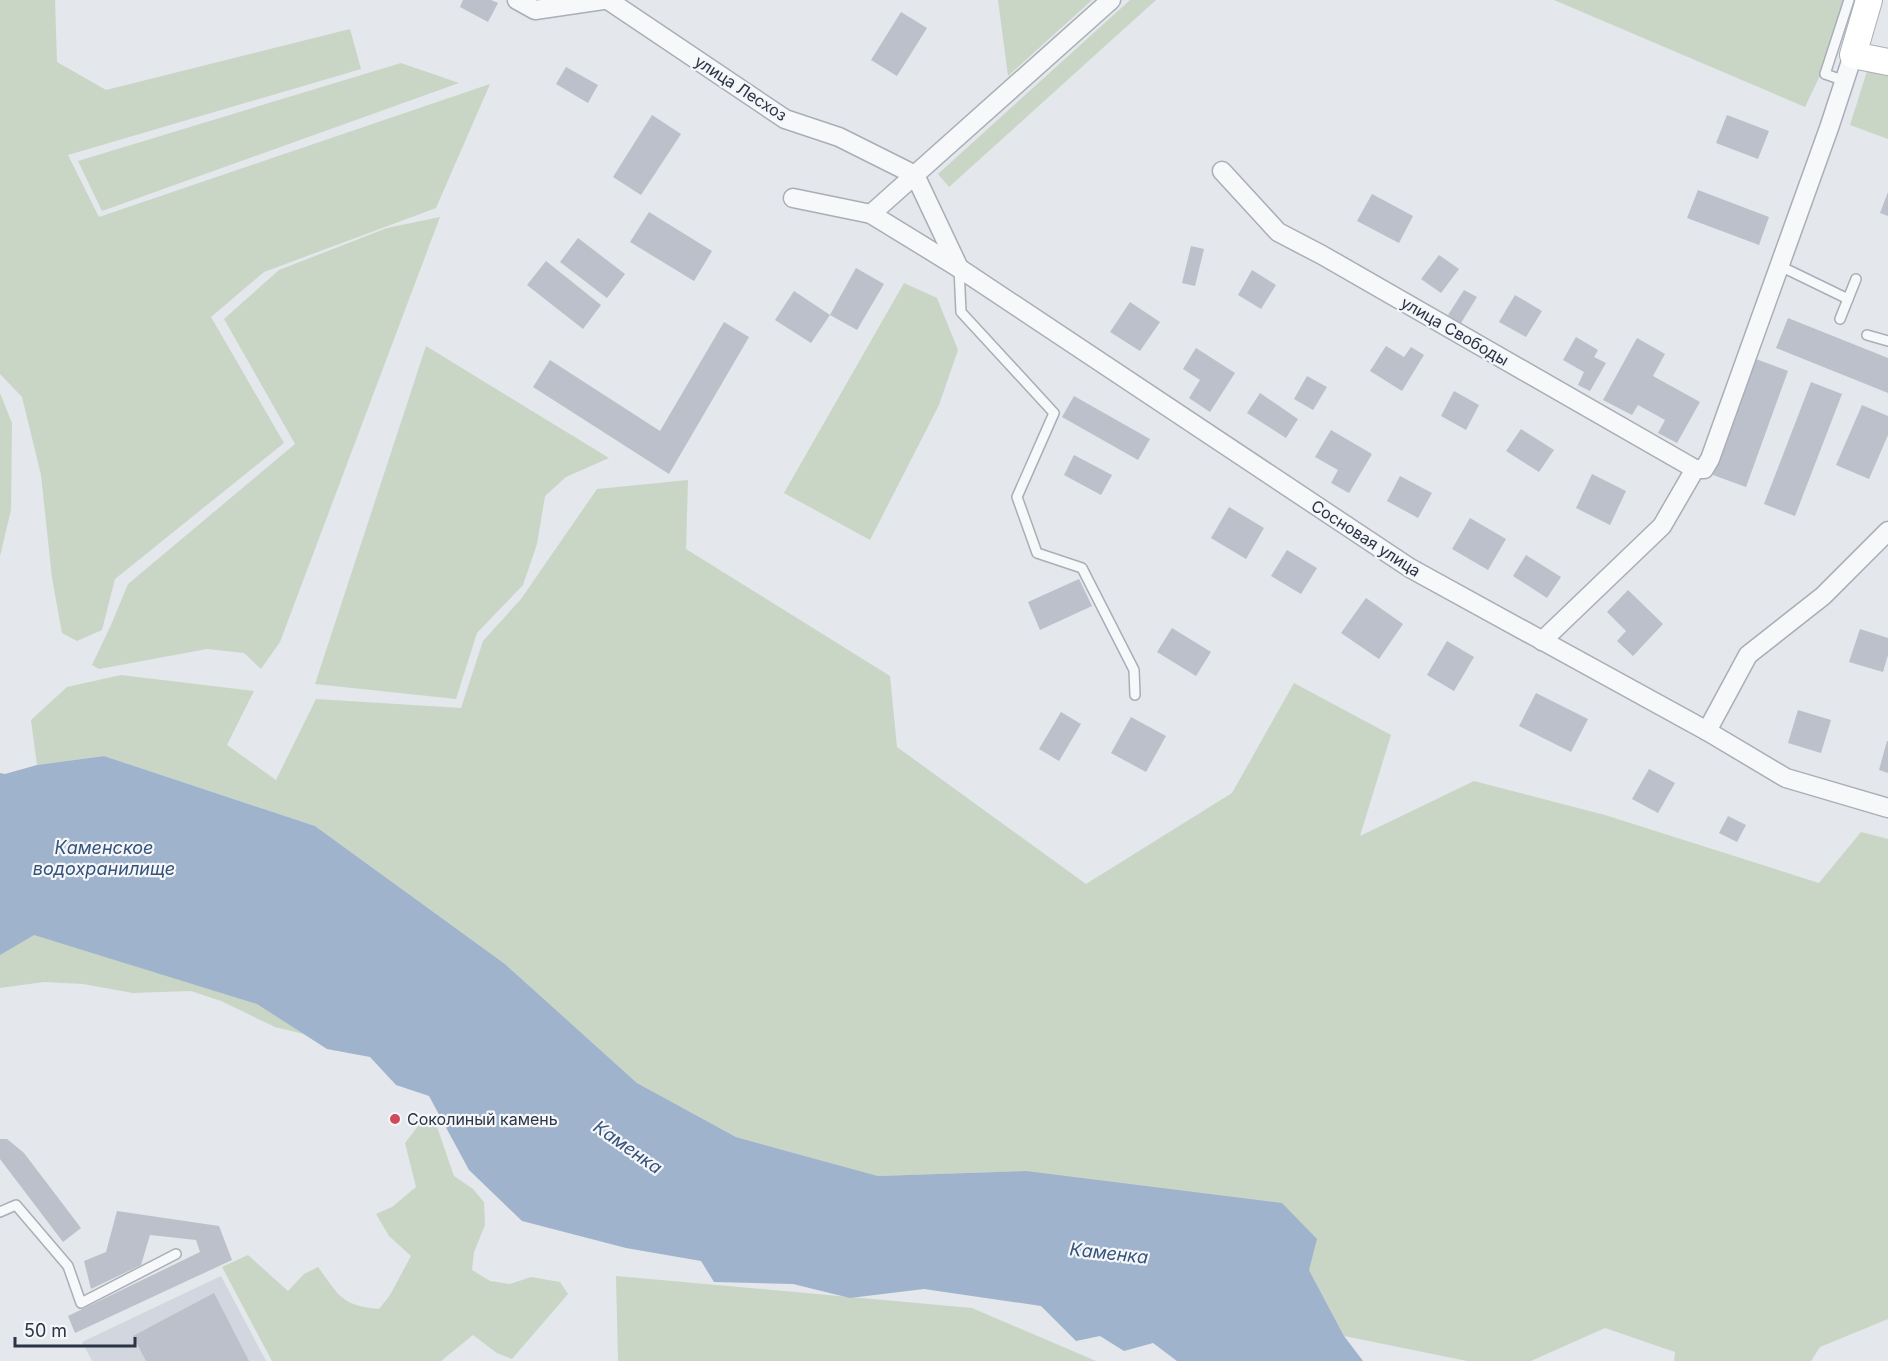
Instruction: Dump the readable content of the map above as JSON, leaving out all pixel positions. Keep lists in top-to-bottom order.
{
  "streets": {
    "street": ["улица Лесхоз", "улица Свободы", "Сосновая улица"]
  },
  "water": ["Каменское водохранилище", "Каменка"],
  "places": ["Соколиный камень"],
  "scale_bar": "50 m"
}
